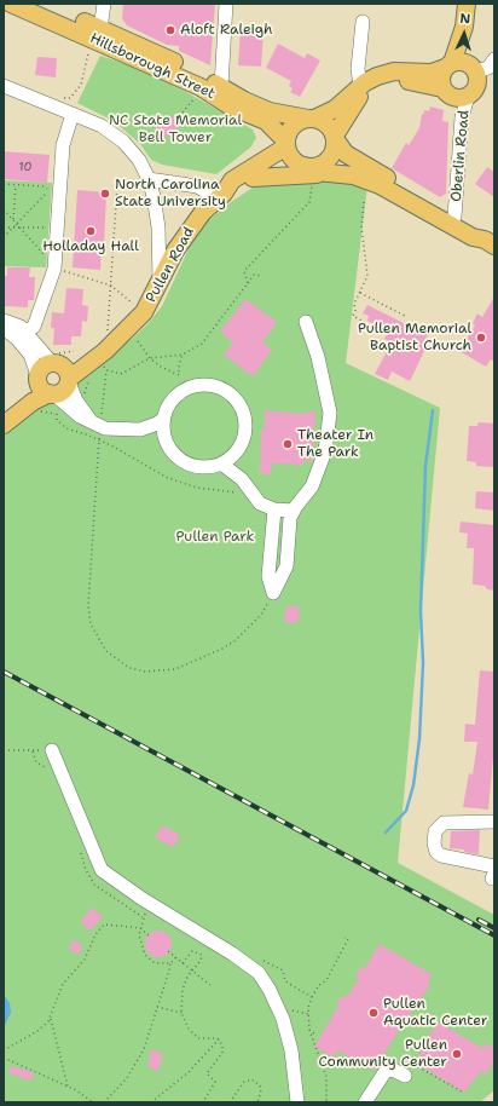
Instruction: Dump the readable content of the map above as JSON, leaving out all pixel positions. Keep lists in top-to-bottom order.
{
  "streets": {
    "main road": ["Hillsborough Street", "Pullen Road"],
    "street": ["Oberlin Road"]
  },
  "crossings": [
    ["Hillsborough Street", "Pullen Road"]
  ],
  "parks": ["NC State Memorial Bell Tower", "Pullen Park"],
  "places": [
    "Aloft Raleigh",
    "North Carolina State University",
    "Holladay Hall",
    "Pullen Memorial Baptist Church",
    "Theater In The Park",
    "Pullen Aquatic Center",
    "Pullen Community Center"
  ],
  "house_numbers": ["10"],
  "north": "top"
}
